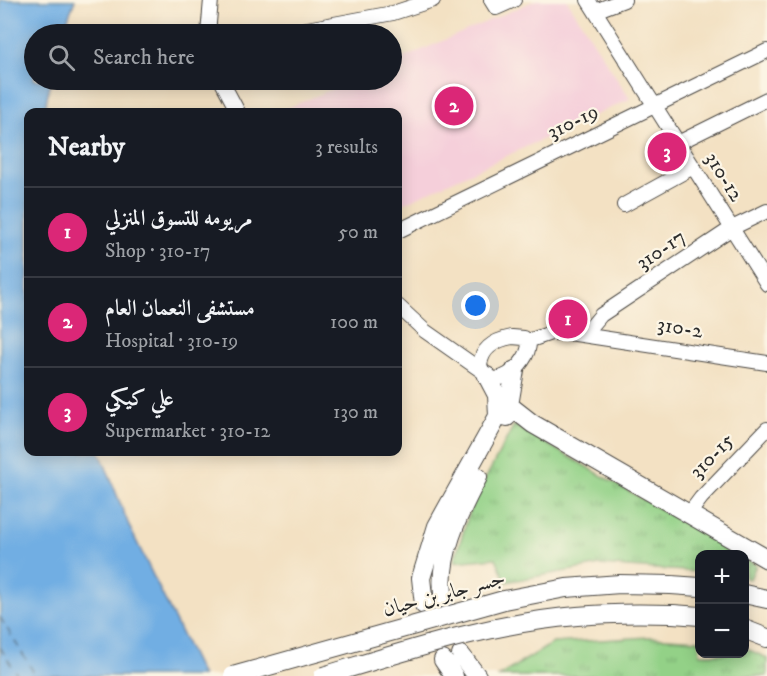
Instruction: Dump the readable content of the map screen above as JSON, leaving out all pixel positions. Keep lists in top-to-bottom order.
{
  "streets": {
    "main road": ["جسر جابر بن حيان"],
    "street": [
      "310-19",
      "310-12",
      "310-17",
      "310-2",
      "310-15"
    ]
  },
  "crossings": [
    ["310-19", "310-12"],
    ["310-12", "310-17"],
    ["310-17", "310-2"]
  ],
  "page": {
    "search": "Search here",
    "pins": ["2", "3", "1"],
    "heading": ["Nearby", "3 results"],
    "list": [
      {
        "mark": "1",
        "name": "مريومه للتسوق المنزلي",
        "note": "Shop · 310-17",
        "value": "50 m"
      },
      {
        "mark": "2",
        "name": "مستشفى النعمان العام",
        "note": "Hospital · 310-19",
        "value": "100 m"
      },
      {
        "mark": "3",
        "name": "علي كيكي",
        "note": "Supermarket · 310-12",
        "value": "130 m"
      }
    ],
    "map_buttons": ["+", "−"]
  }
}
